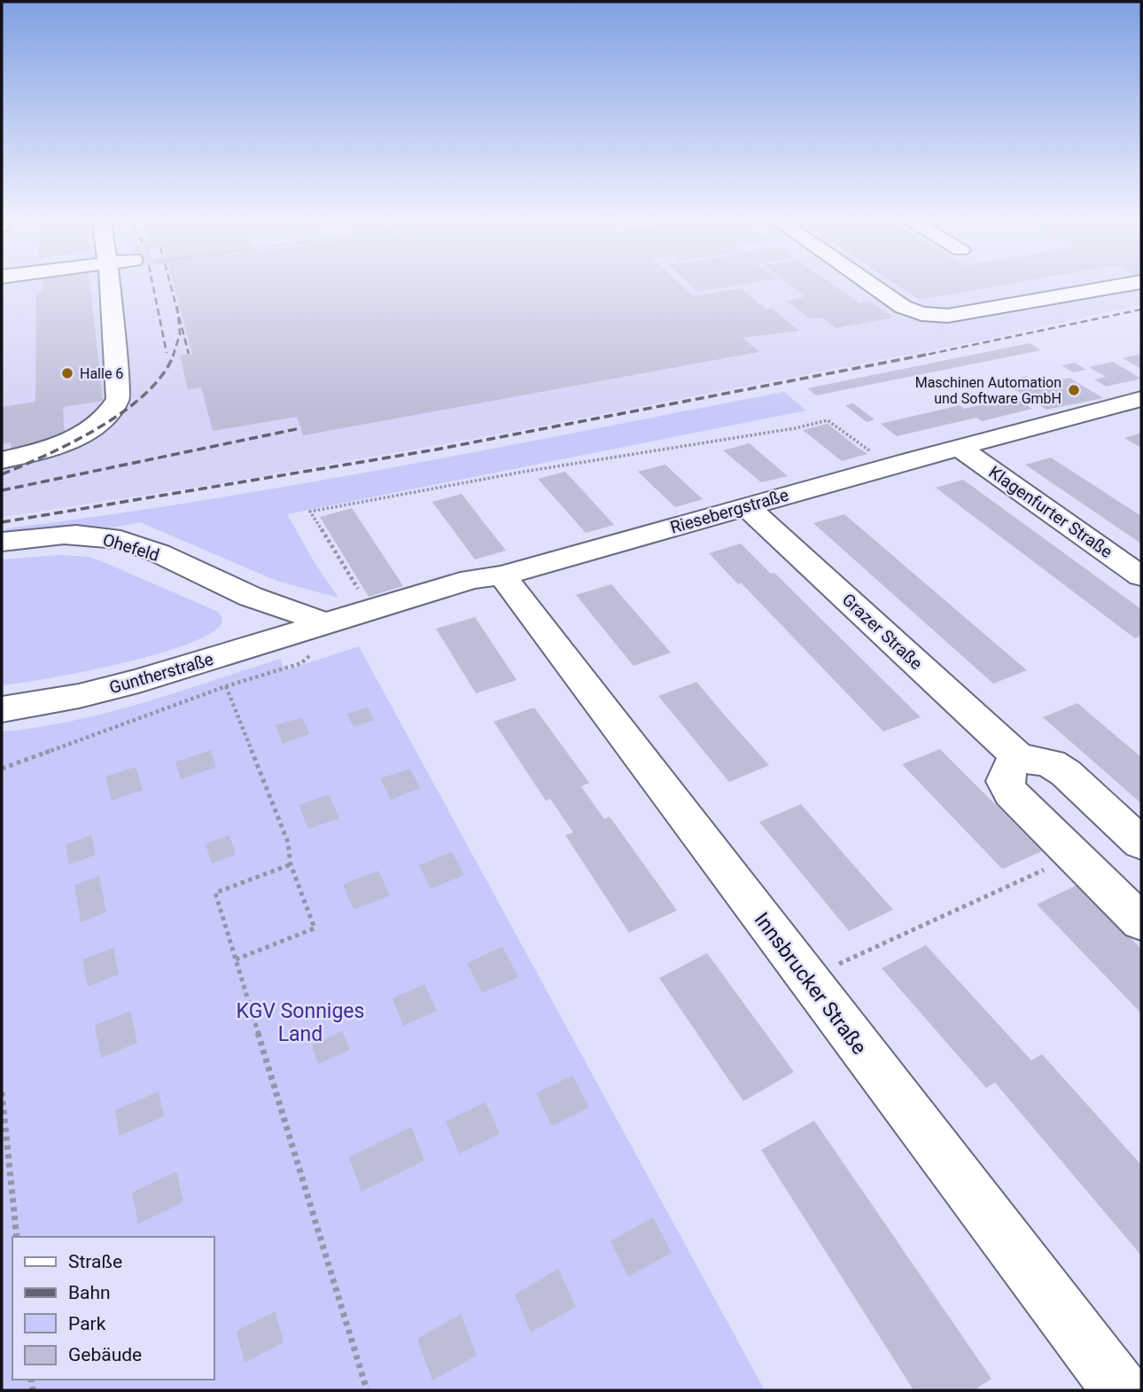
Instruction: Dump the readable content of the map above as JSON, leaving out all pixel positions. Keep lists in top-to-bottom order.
{
  "streets": {
    "street": [
      "Riesebergstraße",
      "Klagenfurter Straße",
      "Ohefeld",
      "Grazer Straße",
      "Guntherstraße",
      "Innsbrucker Straße"
    ]
  },
  "crossings": [
    ["Riesebergstraße", "Klagenfurter Straße"],
    ["Riesebergstraße", "Ohefeld"],
    ["Riesebergstraße", "Grazer Straße"],
    ["Riesebergstraße", "Guntherstraße"],
    ["Riesebergstraße", "Innsbrucker Straße"],
    ["Ohefeld", "Guntherstraße"]
  ],
  "parks": ["KGV Sonniges Land"],
  "places": ["Halle 6", "Maschinen Automation und Software GmbH"],
  "legend": [
    "Straße",
    "Bahn",
    "Park",
    "Gebäude"
  ]
}
